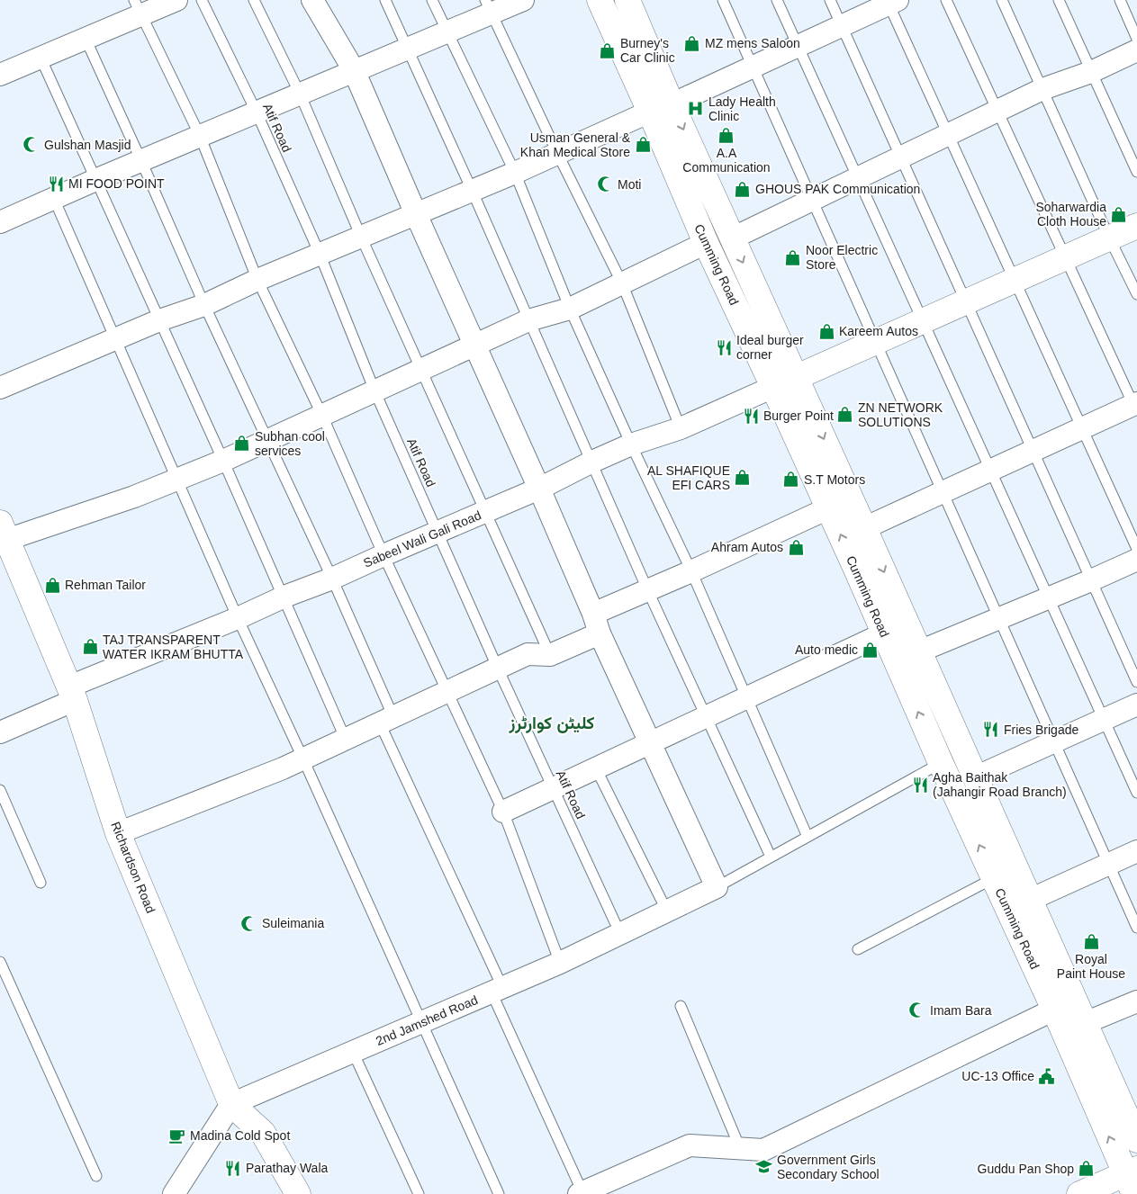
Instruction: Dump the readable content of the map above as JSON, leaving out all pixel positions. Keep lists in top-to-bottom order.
{
  "streets": {
    "street": [
      "Cumming Road",
      "Sabeel Wali Gali Road",
      "Richardson Road",
      "2nd Jamshed Road"
    ],
    "lane": ["Atif Road"]
  },
  "crossings": [
    ["Atif Road", "Sabeel Wali Gali Road"],
    ["Atif Road", "2nd Jamshed Road"],
    ["Cumming Road", "Sabeel Wali Gali Road"],
    ["Sabeel Wali Gali Road", "Richardson Road"],
    ["Richardson Road", "2nd Jamshed Road"]
  ],
  "districts": ["کلیٹن کوارٹرز"],
  "places": {
    "shop": [
      "MZ mens Saloon",
      "Burney's Car Clinic",
      "A.A Communication",
      "Usman General & Khan Medical Store",
      "GHOUS PAK Communication",
      "Soharwardia Cloth House",
      "Noor Electric Store",
      "Kareem Autos",
      "ZN NETWORK SOLUTIONS",
      "Subhan cool services",
      "AL SHAFIQUE EFI CARS",
      "S.T Motors",
      "Ahram Autos",
      "Rehman Tailor",
      "TAJ TRANSPARENT WATER IKRAM BHUTTA",
      "Auto medic",
      "Royal Paint House",
      "Guddu Pan Shop"
    ],
    "hospital": ["Lady Health Clinic"],
    "mosque": [
      "Gulshan Masjid",
      "Moti",
      "Suleimania",
      "Imam Bara"
    ],
    "restaurant": [
      "MI FOOD POINT",
      "Ideal burger corner",
      "Burger Point",
      "Fries Brigade",
      "Agha Baithak (Jahangir Road Branch)",
      "Parathay Wala"
    ],
    "public building": ["UC-13 Office"],
    "cafe": ["Madina Cold Spot"],
    "school or university": ["Government Girls Secondary School"]
  }
}
